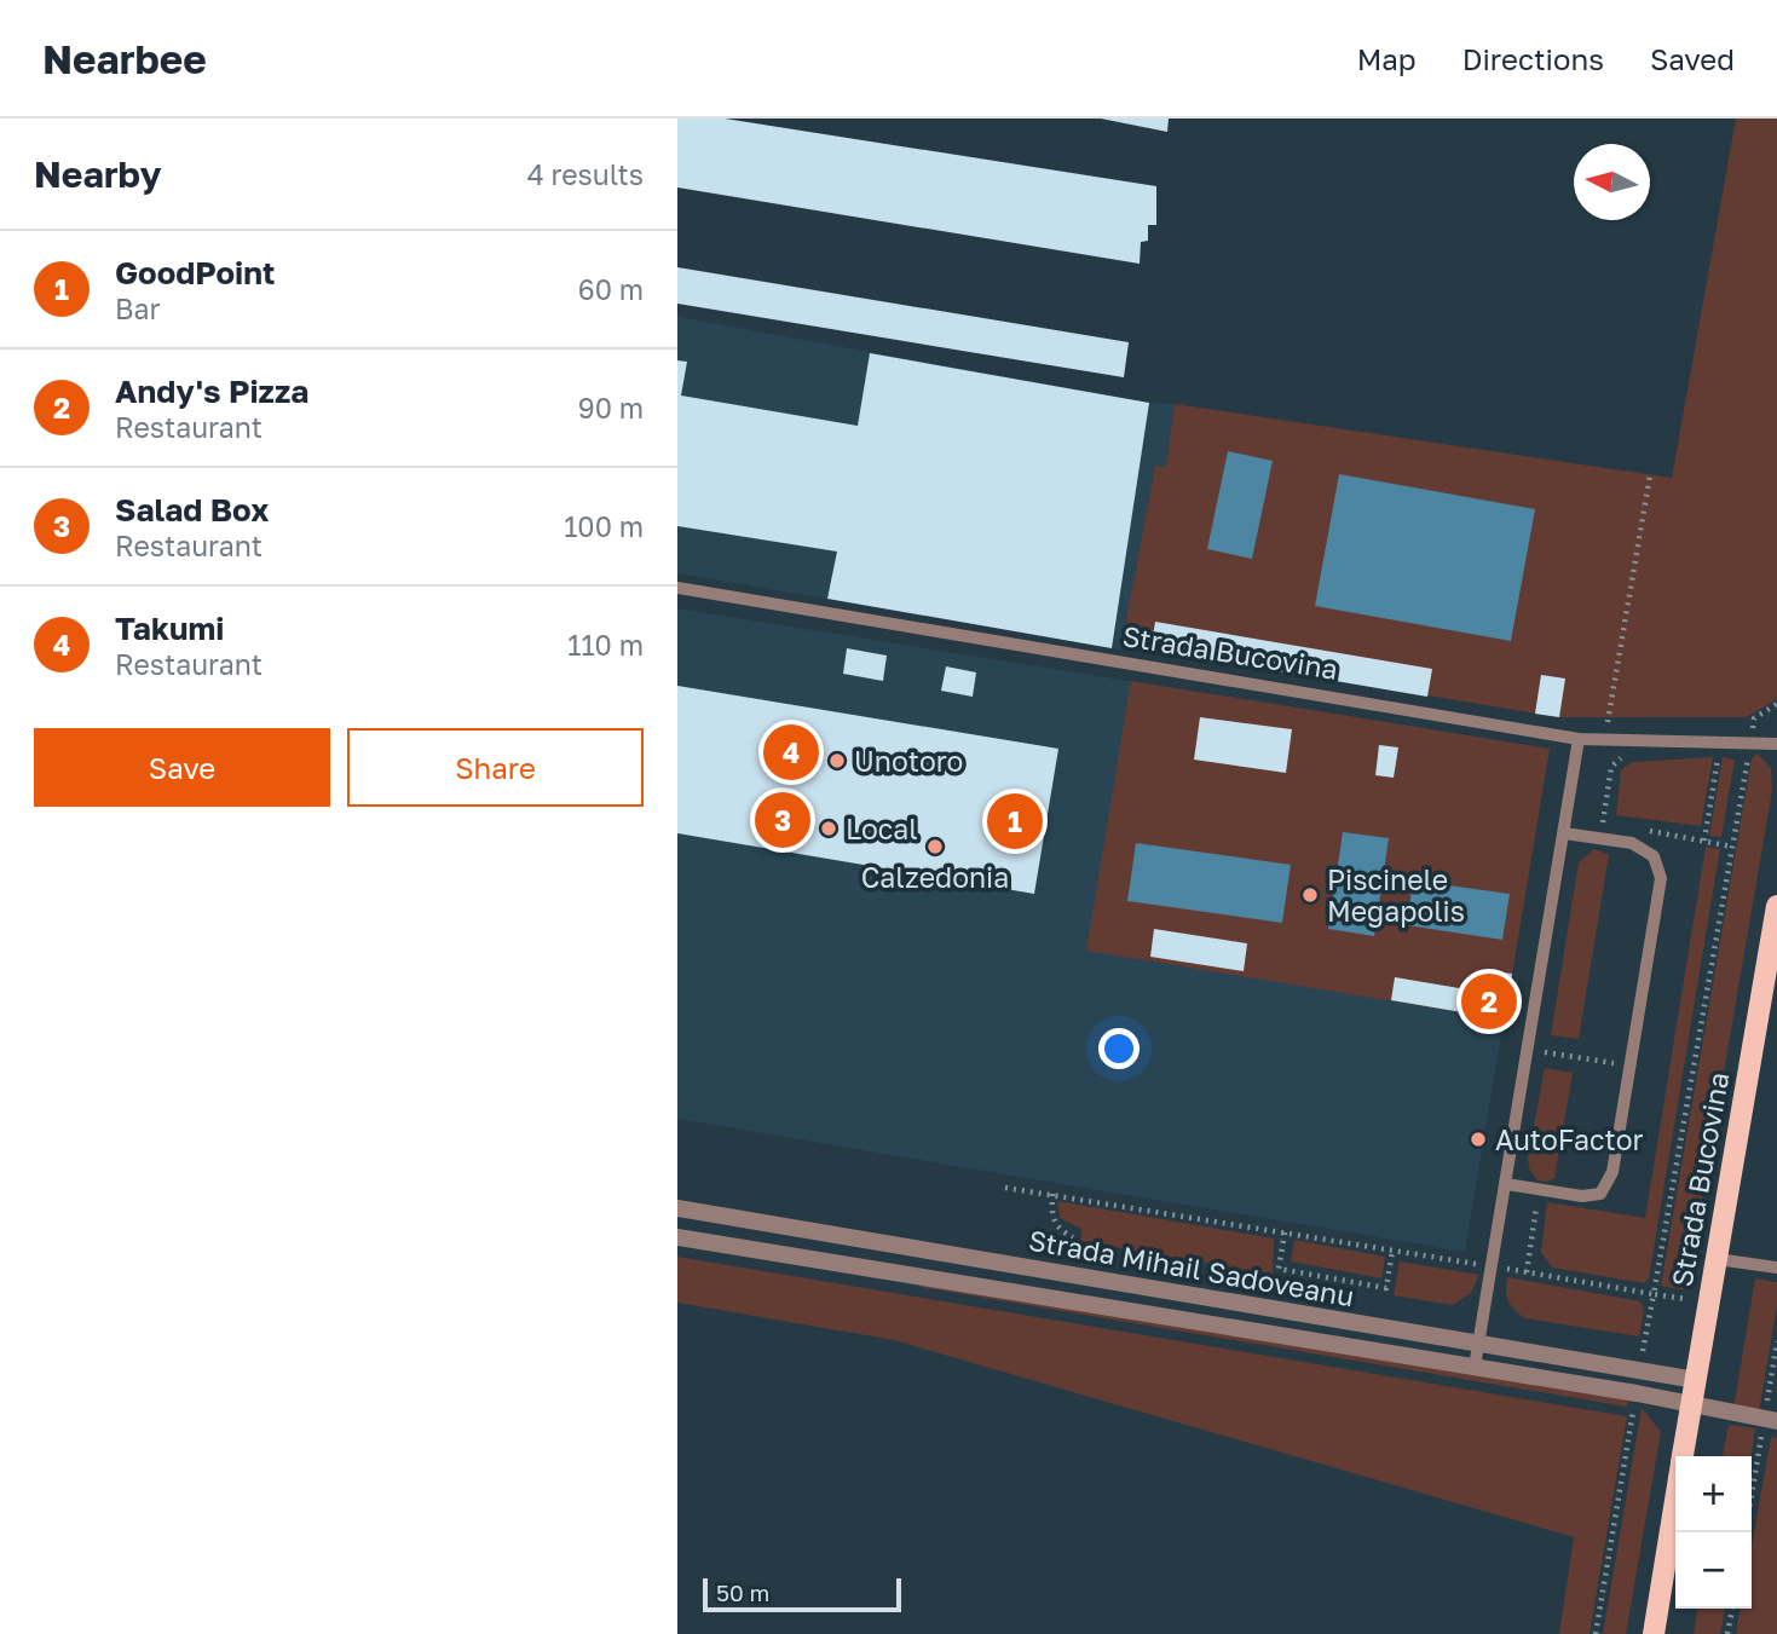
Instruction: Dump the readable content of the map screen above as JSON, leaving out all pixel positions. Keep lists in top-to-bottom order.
{
  "streets": {
    "main road": ["Strada Bucovina"],
    "street": ["Strada Mihail Sadoveanu"]
  },
  "crossings": [
    ["Strada Bucovina", "Strada Mihail Sadoveanu"]
  ],
  "places": [
    "Unotoro",
    "Local",
    "Calzedonia",
    "Piscinele Megapolis",
    "AutoFactor"
  ],
  "scale_bar": "50 m",
  "north": "left",
  "page": {
    "header": "Nearbee",
    "nav": ["Map", "Directions", "Saved"],
    "heading": ["Nearby", "4 results"],
    "list": [
      {
        "mark": "1",
        "name": "GoodPoint",
        "note": "Bar",
        "value": "60 m"
      },
      {
        "mark": "2",
        "name": "Andy's Pizza",
        "note": "Restaurant",
        "value": "90 m"
      },
      {
        "mark": "3",
        "name": "Salad Box",
        "note": "Restaurant",
        "value": "100 m"
      },
      {
        "mark": "4",
        "name": "Takumi",
        "note": "Restaurant",
        "value": "110 m"
      }
    ],
    "buttons": ["Save", "Share"],
    "pins": [
      "4",
      "3",
      "1",
      "2"
    ],
    "map_buttons": ["+", "−"],
    "scale": "50 m"
  }
}
